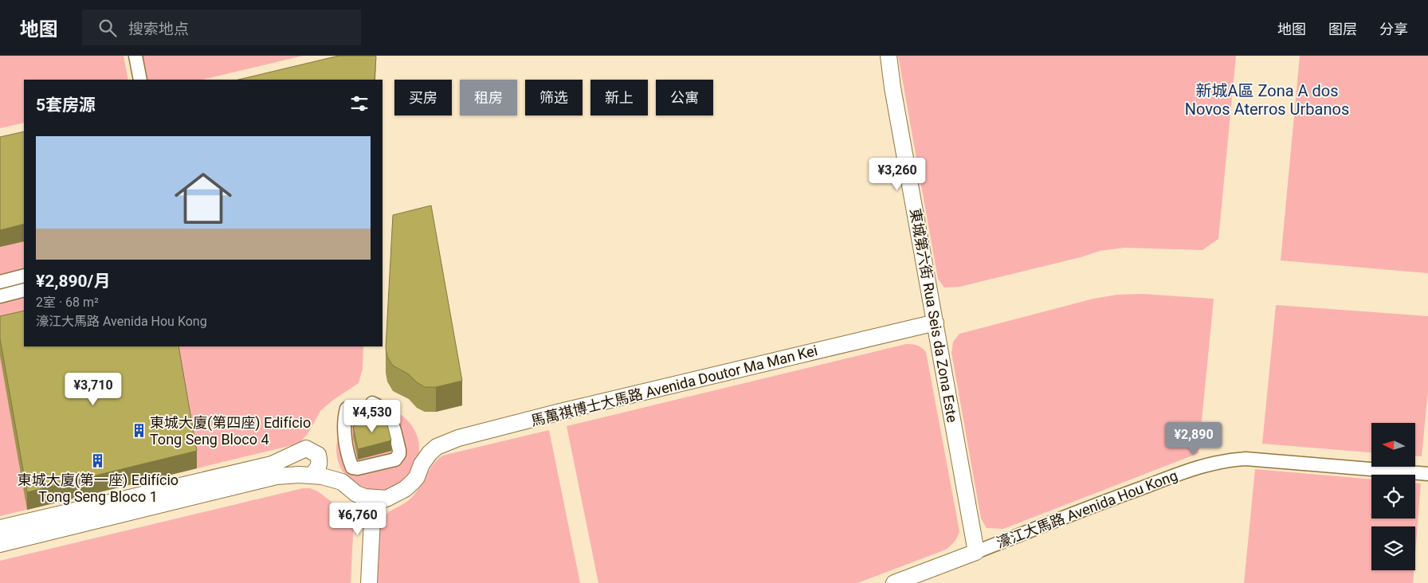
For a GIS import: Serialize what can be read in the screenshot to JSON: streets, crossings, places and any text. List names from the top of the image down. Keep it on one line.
{"streets":{"main road":["東城第六街 Rua Seis da Zona Este","馬萬祺博士大馬路 Avenida Doutor Ma Man Kei","濠江大馬路 Avenida Hou Kong"]},"crossings":[["東城第六街 Rua Seis da Zona Este","馬萬祺博士大馬路 Avenida Doutor Ma Man Kei"],["東城第六街 Rua Seis da Zona Este","濠江大馬路 Avenida Hou Kong"]],"districts":["新城A區 Zona A dos Novos Aterros Urbanos"],"places":{"building":["東城大廈(第四座) Edifício Tong Seng Bloco 4","東城大廈(第一座) Edifício Tong Seng Bloco 1"]},"north":"left","page":{"header":"地图","search":"搜索地点","nav":["地图","图层","分享"],"chip":["买房","租房","筛选","新上","公寓"],"heading":"5套房源","list":[{"name":"¥2,890/月","note":"2室 · 68 m² · 濠江大馬路 Avenida Hou Kong"}],"price":["¥3,260","¥3,710","¥4,530","¥2,890","¥6,760"]}}
